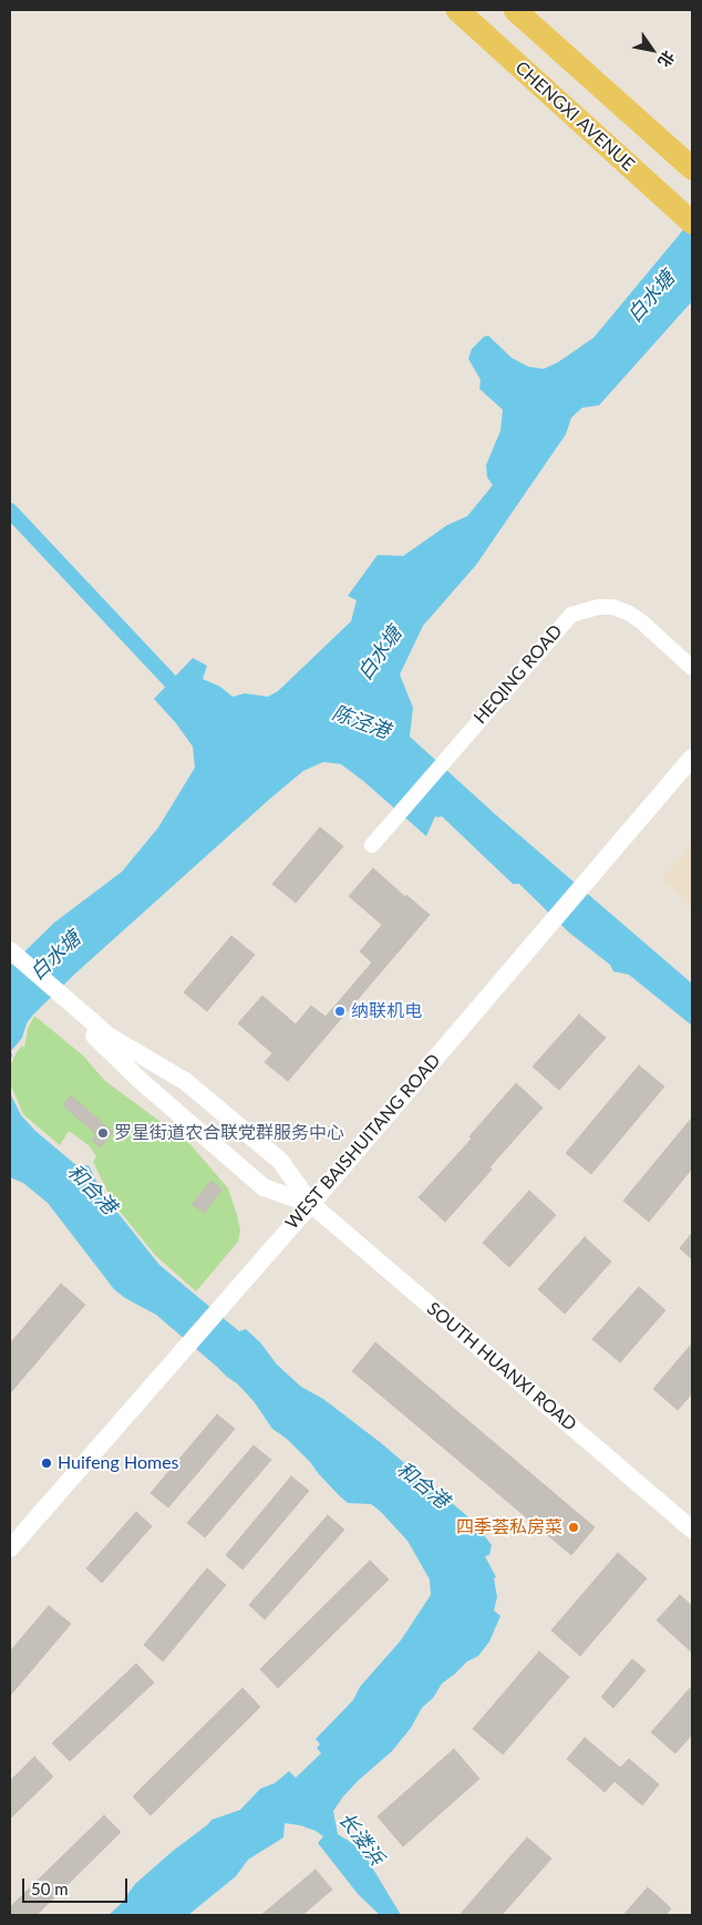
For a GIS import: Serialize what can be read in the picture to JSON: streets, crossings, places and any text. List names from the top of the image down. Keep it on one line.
{"streets":{"main road":["CHENGXI AVENUE"],"street":["HEQING ROAD","WEST BAISHUITANG ROAD","SOUTH HUANXI ROAD"]},"crossings":[["WEST BAISHUITANG ROAD","SOUTH HUANXI ROAD"]],"water":["白水塘","陈泾港","和合港","长溇浜"],"places":["纳联机电","罗星街道农合联党群服务中心","Huifeng Homes","四季荟私房菜"],"scale_bar":"50 m","north":"bottom right"}
